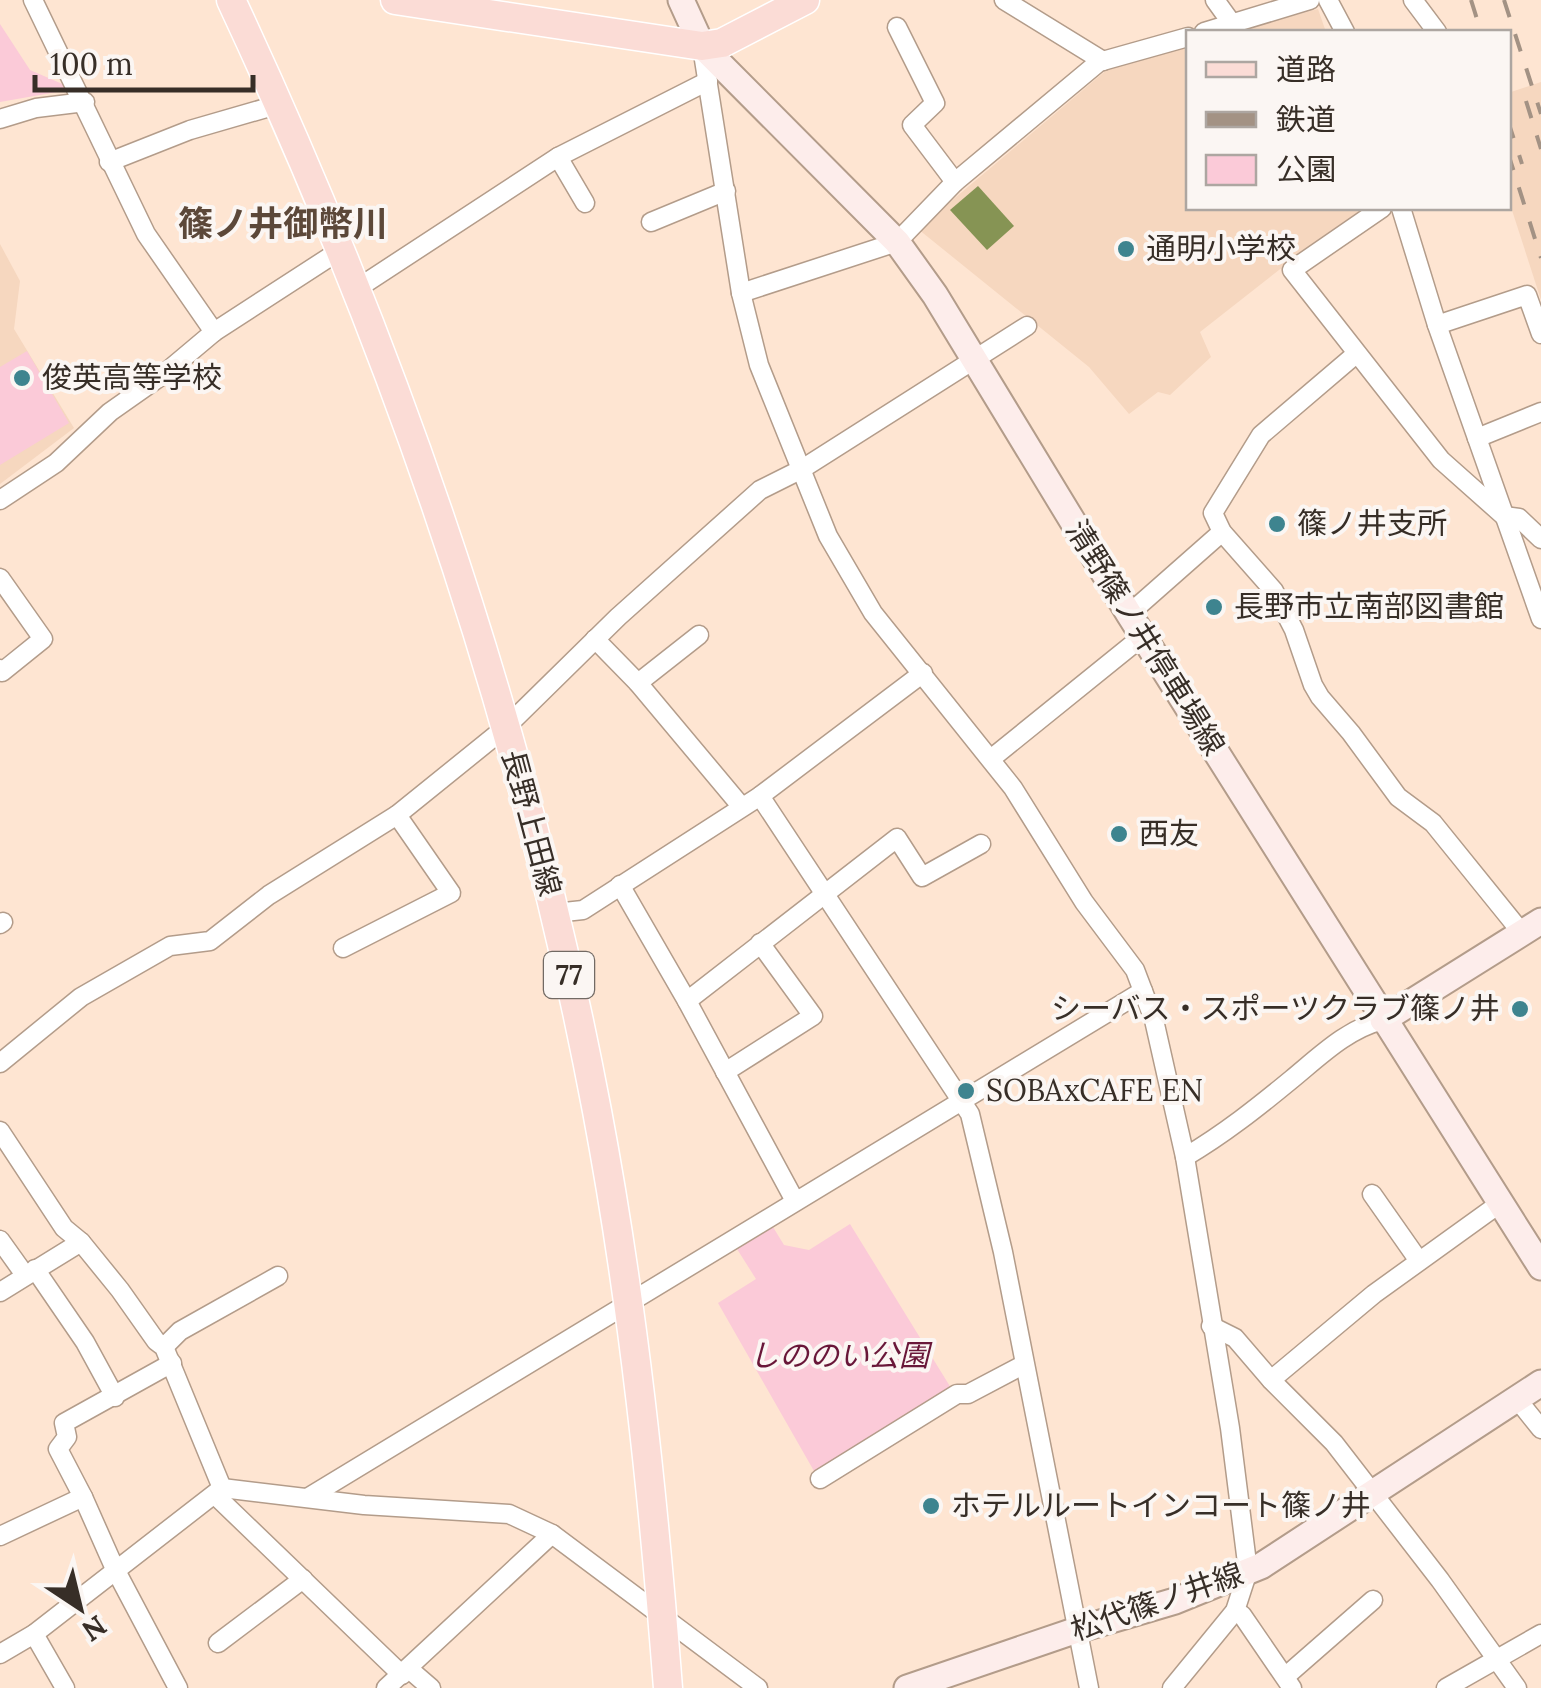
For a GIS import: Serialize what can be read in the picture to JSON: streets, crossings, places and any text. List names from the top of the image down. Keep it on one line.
{"streets":{"main road":["清野篠ノ井停車場線","長野上田線","77","松代篠ノ井線"]},"districts":["篠ノ井御幣川"],"parks":["しののい公園"],"places":["通明小学校","俊英高等学校","篠ノ井支所","長野市立南部図書館","西友","シーバス・スポーツクラブ篠ノ井","SOBAxCAFE EN","ホテルルートインコート篠ノ井"],"legend":["道路","鉄道","公園"],"scale_bar":"100 m","north":"bottom right"}
